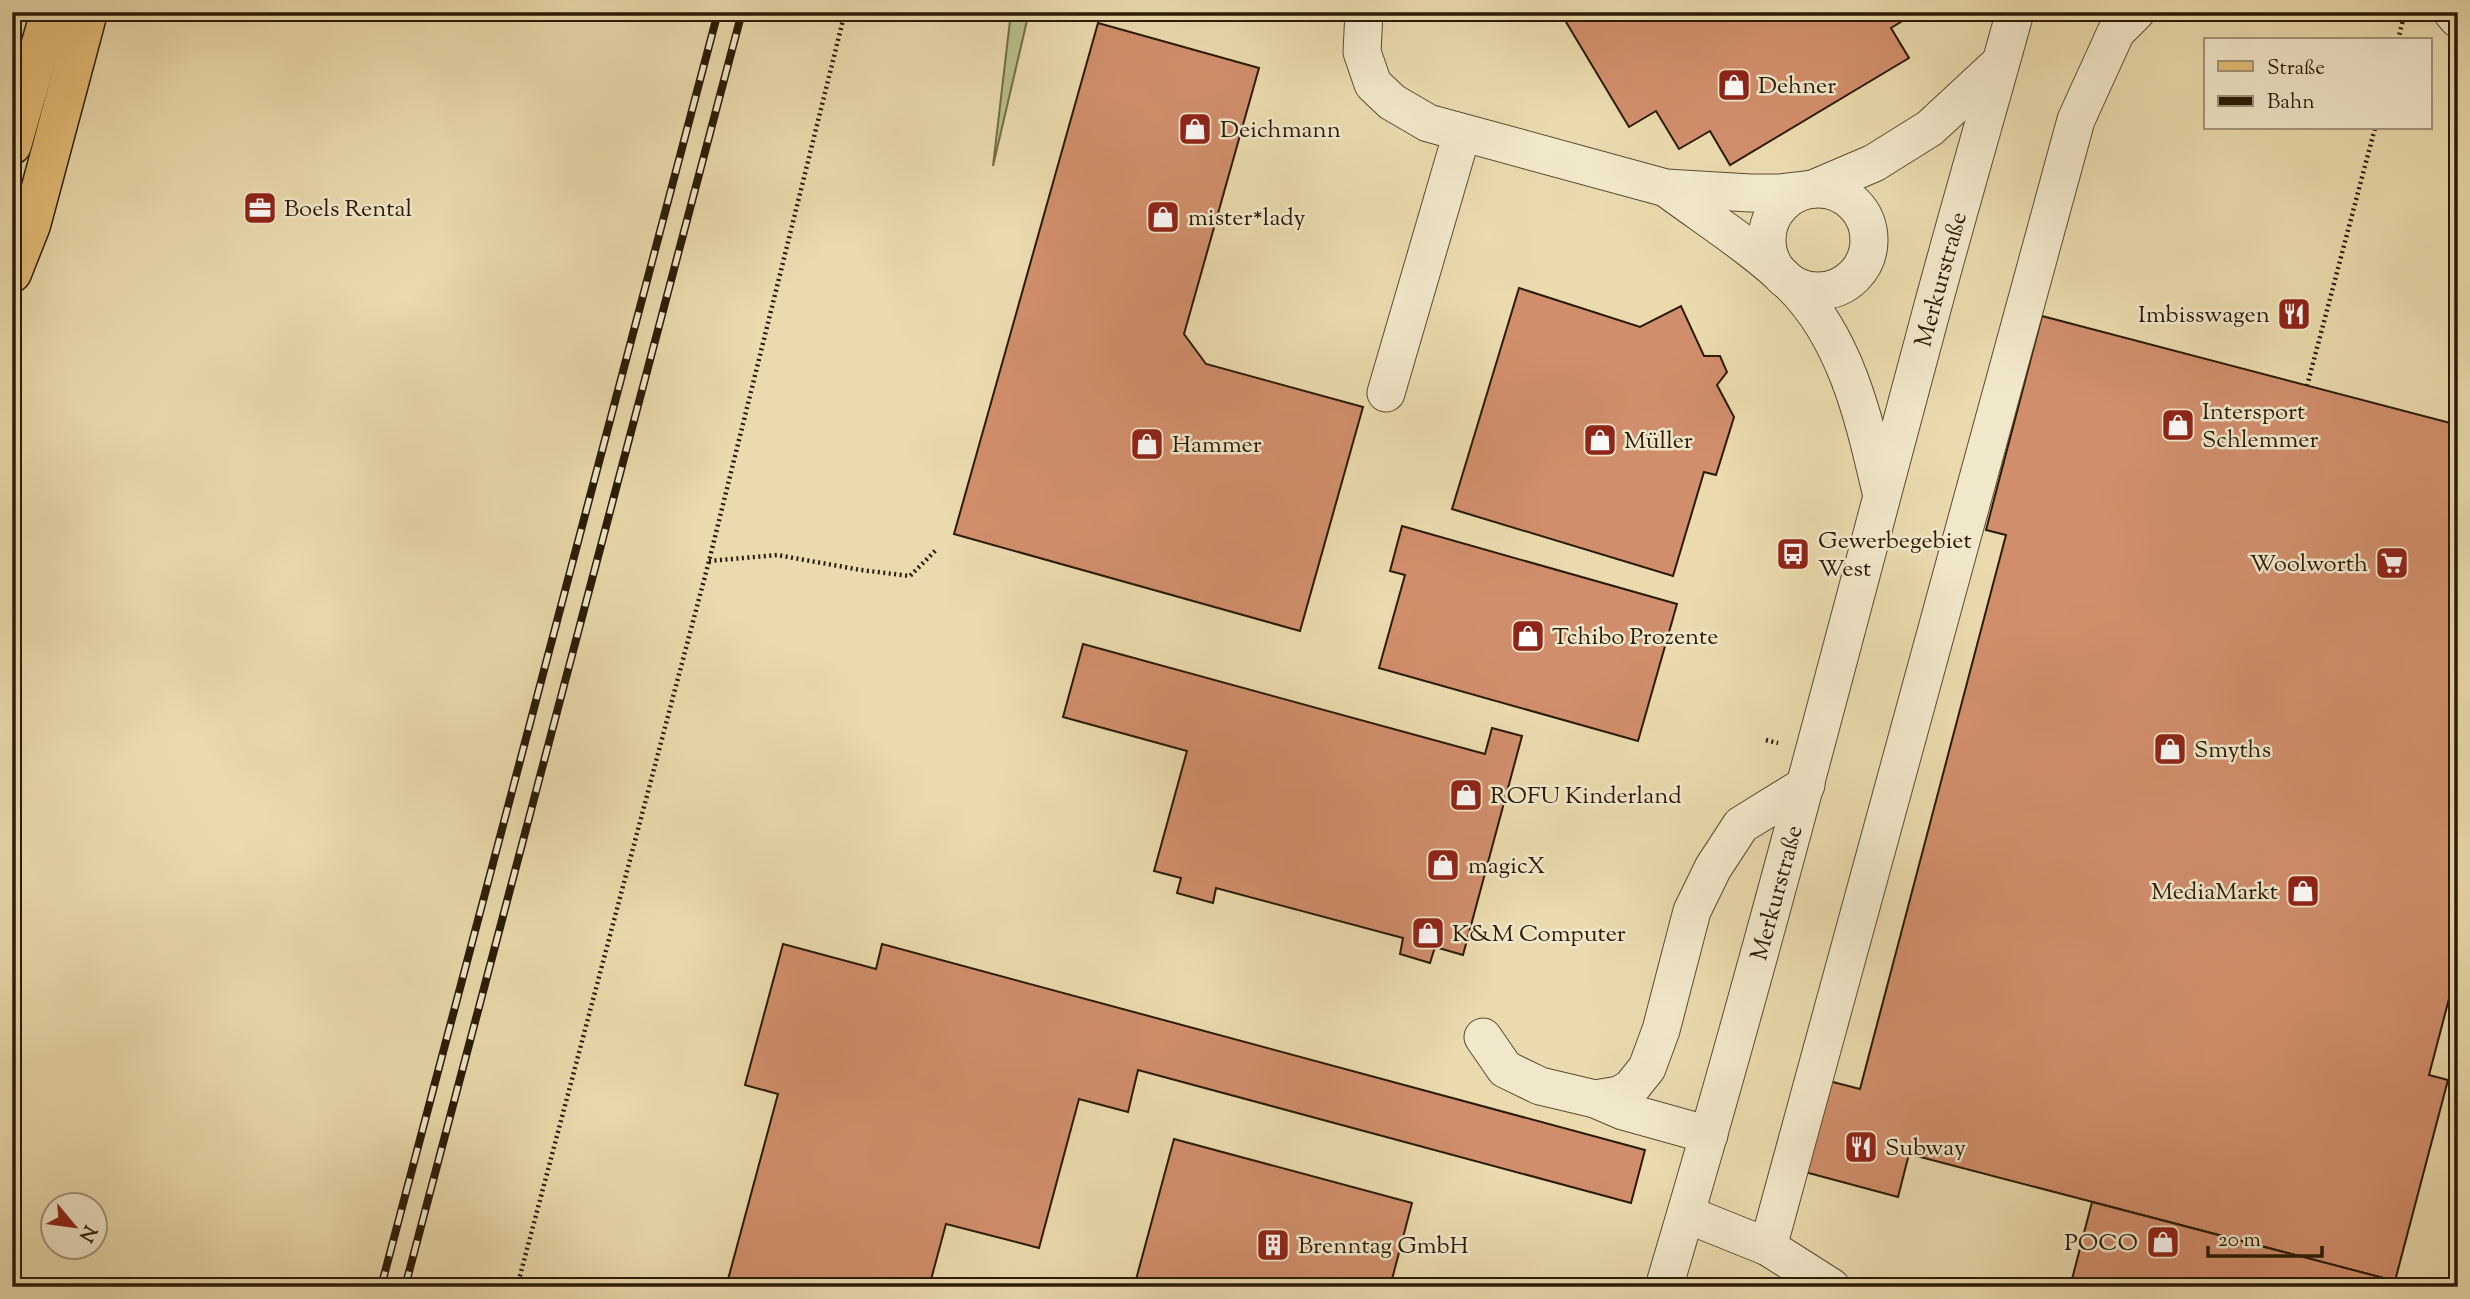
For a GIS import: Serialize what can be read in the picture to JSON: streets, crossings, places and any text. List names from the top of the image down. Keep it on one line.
{"streets":{"street":["Merkurstraße"]},"places":{"shop":["Dehner","Deichmann","mister*lady","Intersport Schlemmer","Müller","Hammer","Tchibo Prozente","Smyths","ROFU Kinderland","magicX","MediaMarkt","K&M Computer","POCO"],"office":["Boels Rental"],"restaurant":["Imbisswagen","Subway"],"bus stop":["Gewerbegebiet West"],"supermarket":["Woolworth"],"building":["Brenntag GmbH"]},"legend":["Straße","Bahn"],"scale_bar":"20 m","north":"bottom right"}
